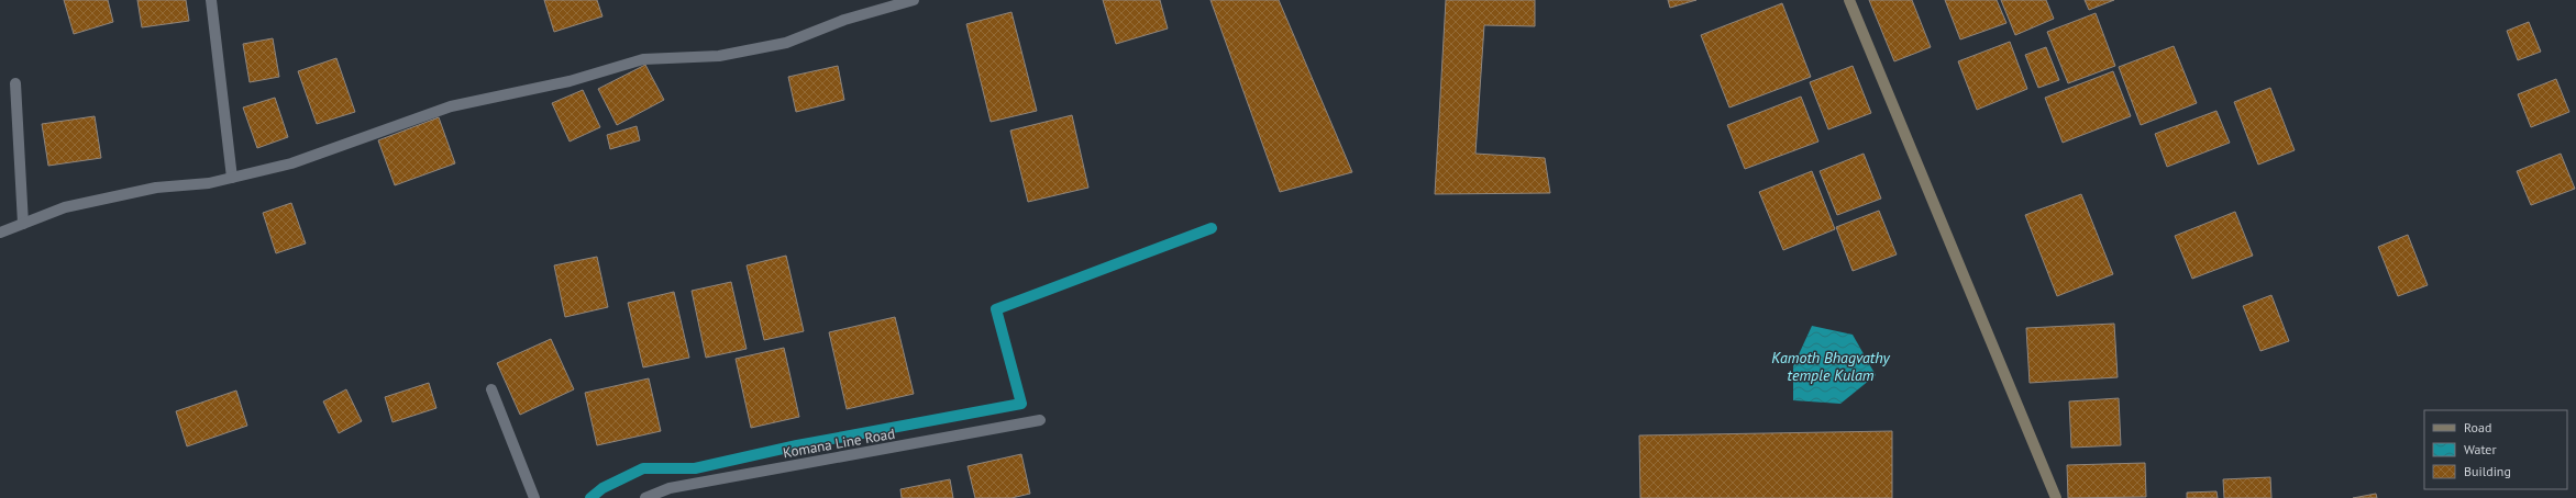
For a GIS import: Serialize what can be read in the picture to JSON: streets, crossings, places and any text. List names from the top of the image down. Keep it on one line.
{"streets":{"street":["Komana Line Road"]},"water":["Kamoth Bhagvathy temple Kulam"],"legend":["Road","Water","Building"]}
